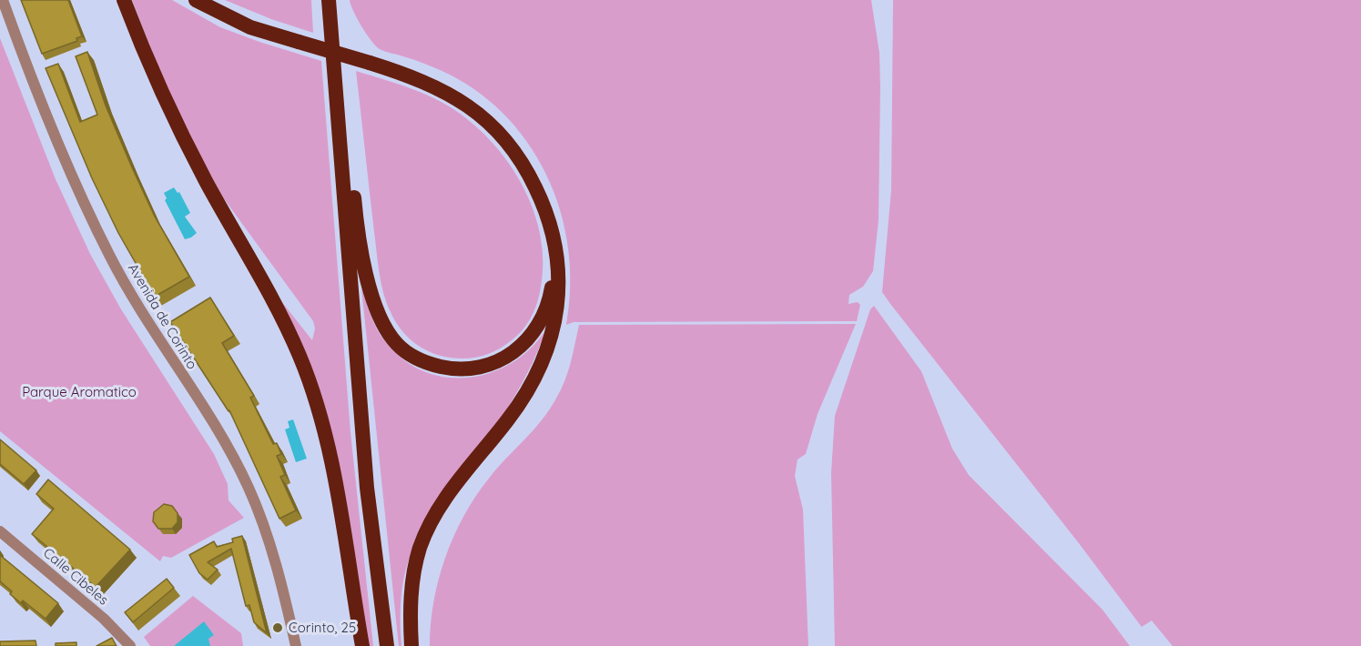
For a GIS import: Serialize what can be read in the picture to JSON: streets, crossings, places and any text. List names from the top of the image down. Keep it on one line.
{"streets":{"street":["Avenida de Corinto","Calle Cibeles"]},"parks":["Parque Aromatico"],"places":["Corinto, 25"]}
